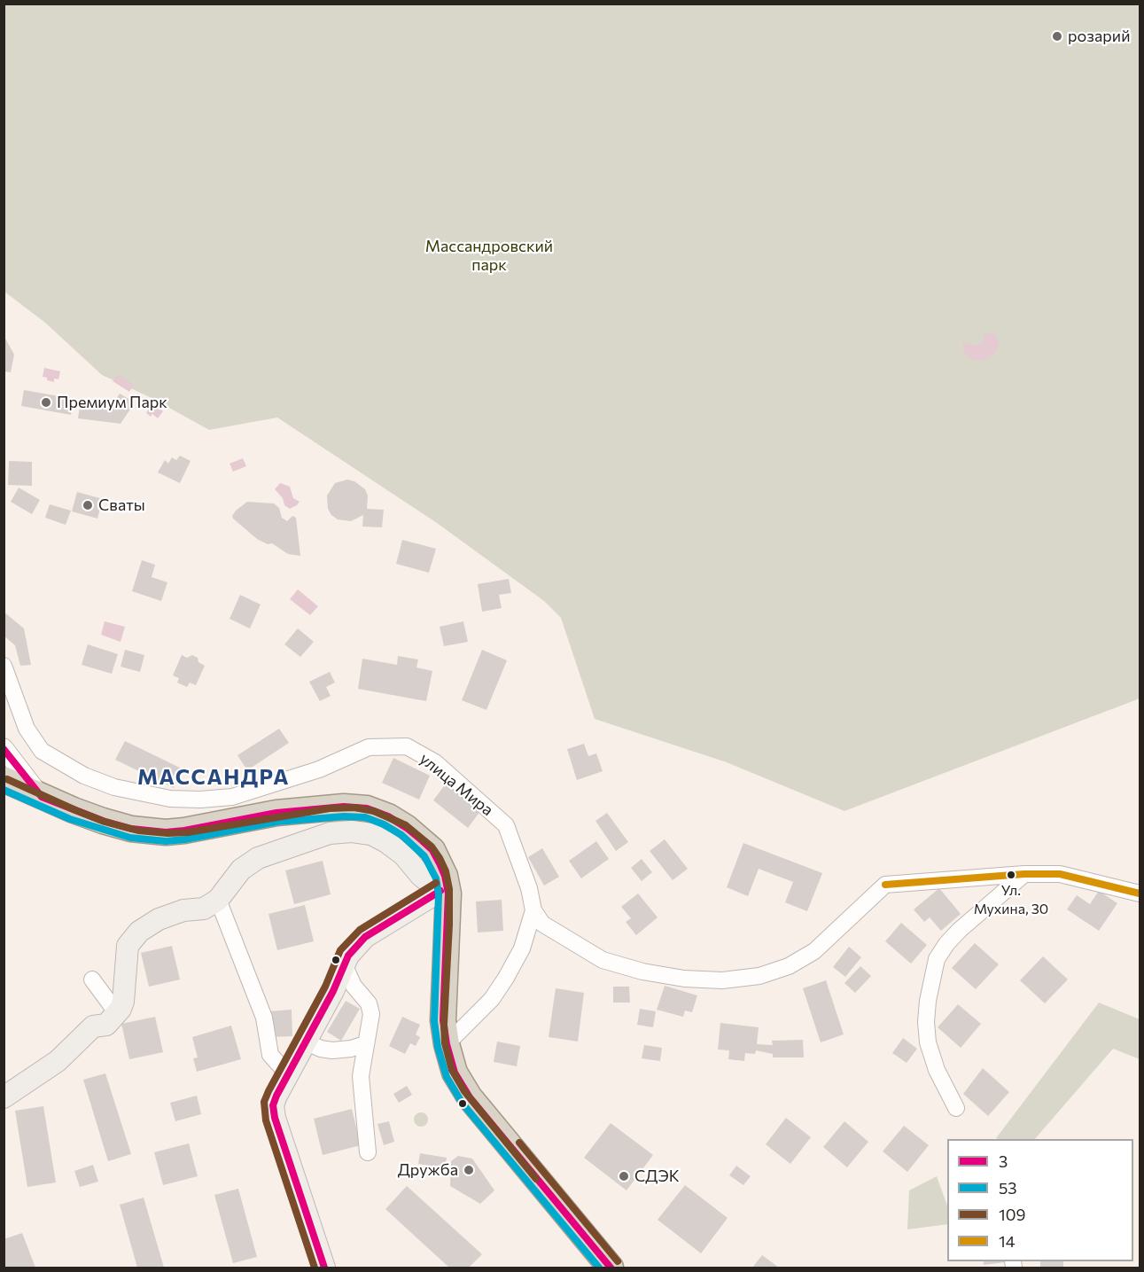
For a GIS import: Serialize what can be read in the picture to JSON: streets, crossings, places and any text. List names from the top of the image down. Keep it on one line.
{"streets":{"street":["улица Мира"]},"districts":["МАССАНДРА"],"parks":["Массандровский парк"],"places":["розарий","Премиум Парк","Сваты","Ул. Мухина, 30","Дружба","СДЭК"],"lines":["transit line 3","transit line 109","transit line 53","transit line 14"],"legend":["3","53","109","14"]}
